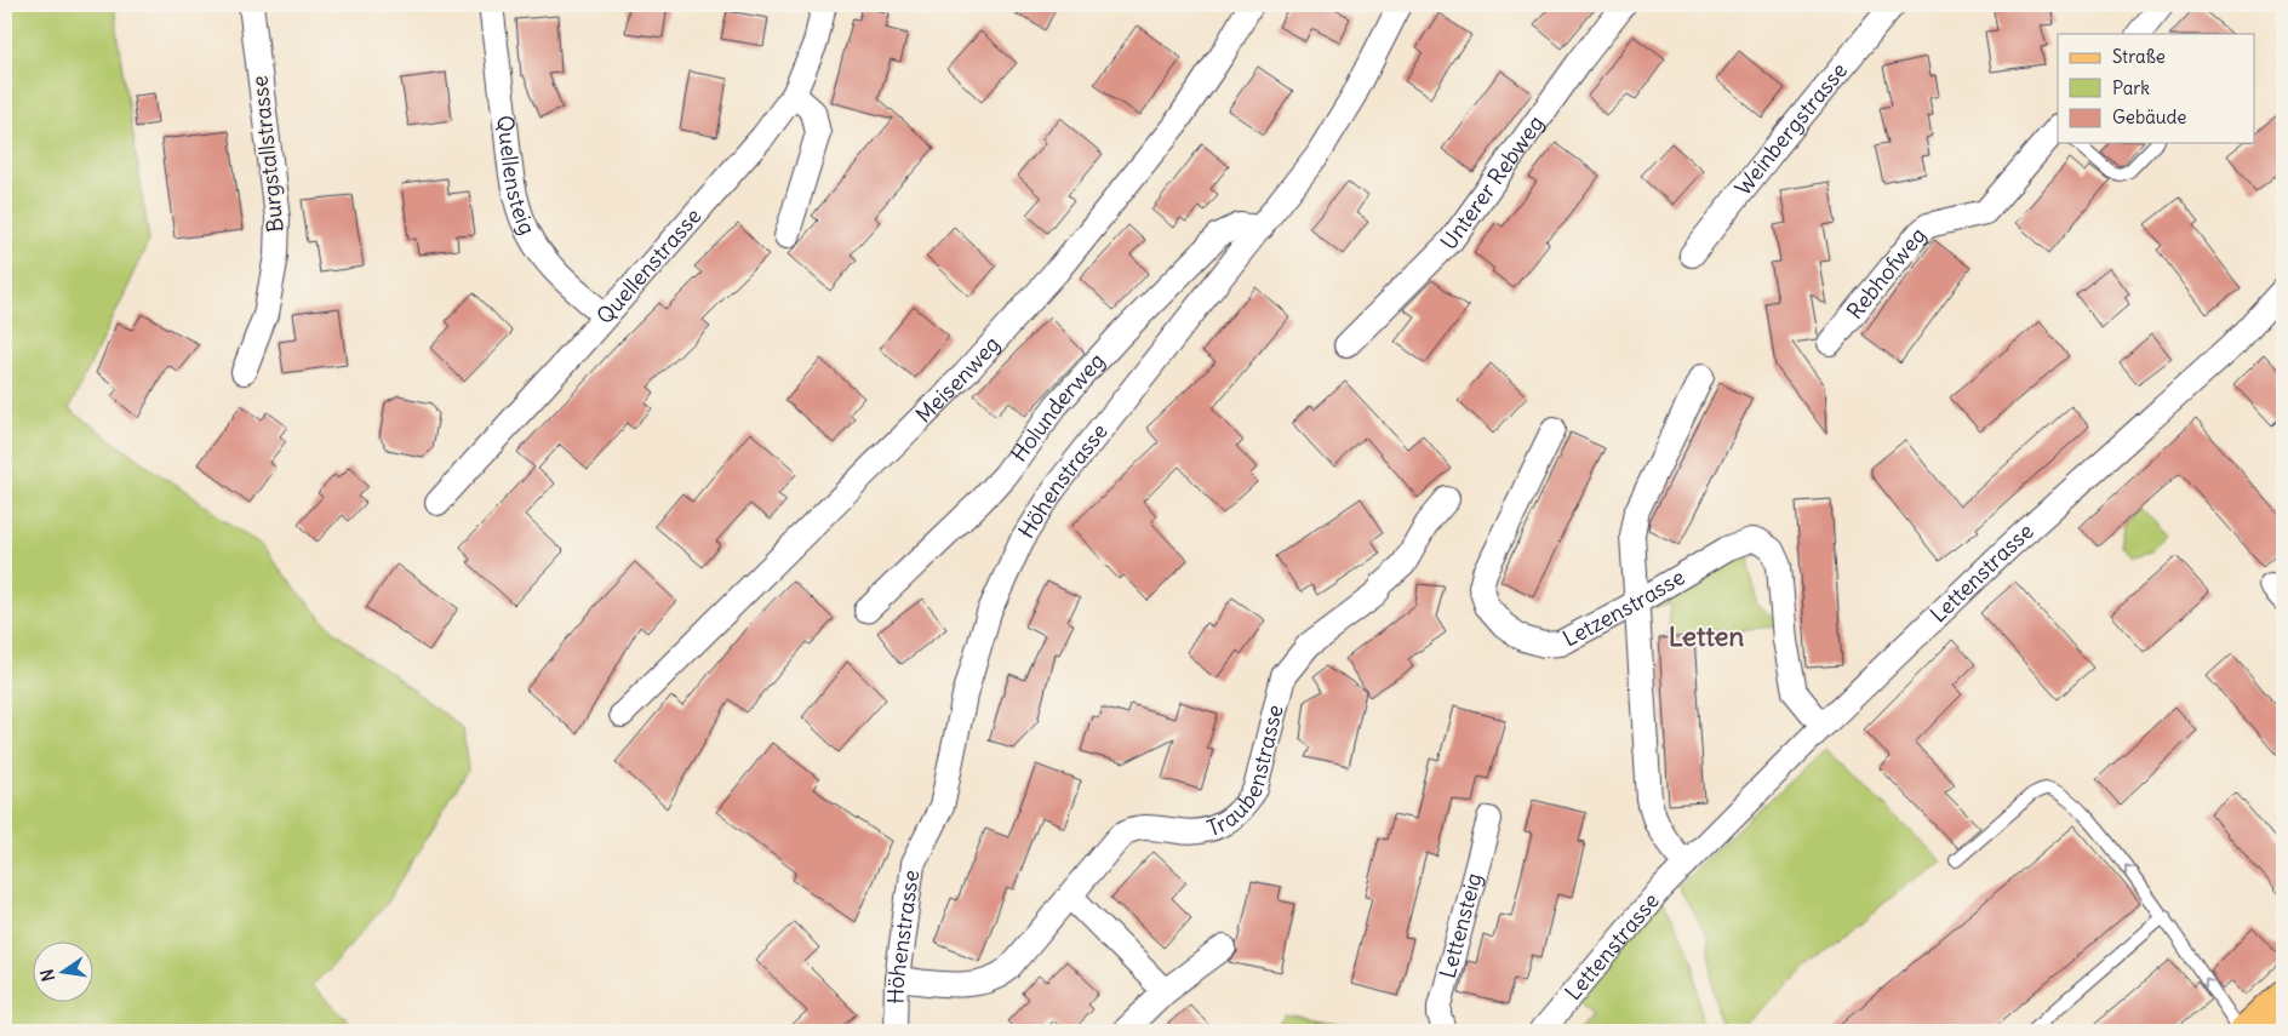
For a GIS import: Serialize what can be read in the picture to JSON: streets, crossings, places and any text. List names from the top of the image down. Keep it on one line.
{"streets":{"street":["Weinbergstrasse","Burgstallstrasse","Quellensteig","Unterer Rebweg","Quellenstrasse","Rebhofweg","Meisenweg","Holunderweg","Höhenstrasse","Lettenstrasse","Letzenstrasse","Traubenstrasse","Lettensteig"]},"crossings":[["Quellensteig","Quellenstrasse"],["Holunderweg","Höhenstrasse"],["Höhenstrasse","Traubenstrasse"],["Lettenstrasse","Letzenstrasse"]],"districts":["Letten"],"legend":["Straße","Park","Gebäude"],"north":"left"}
